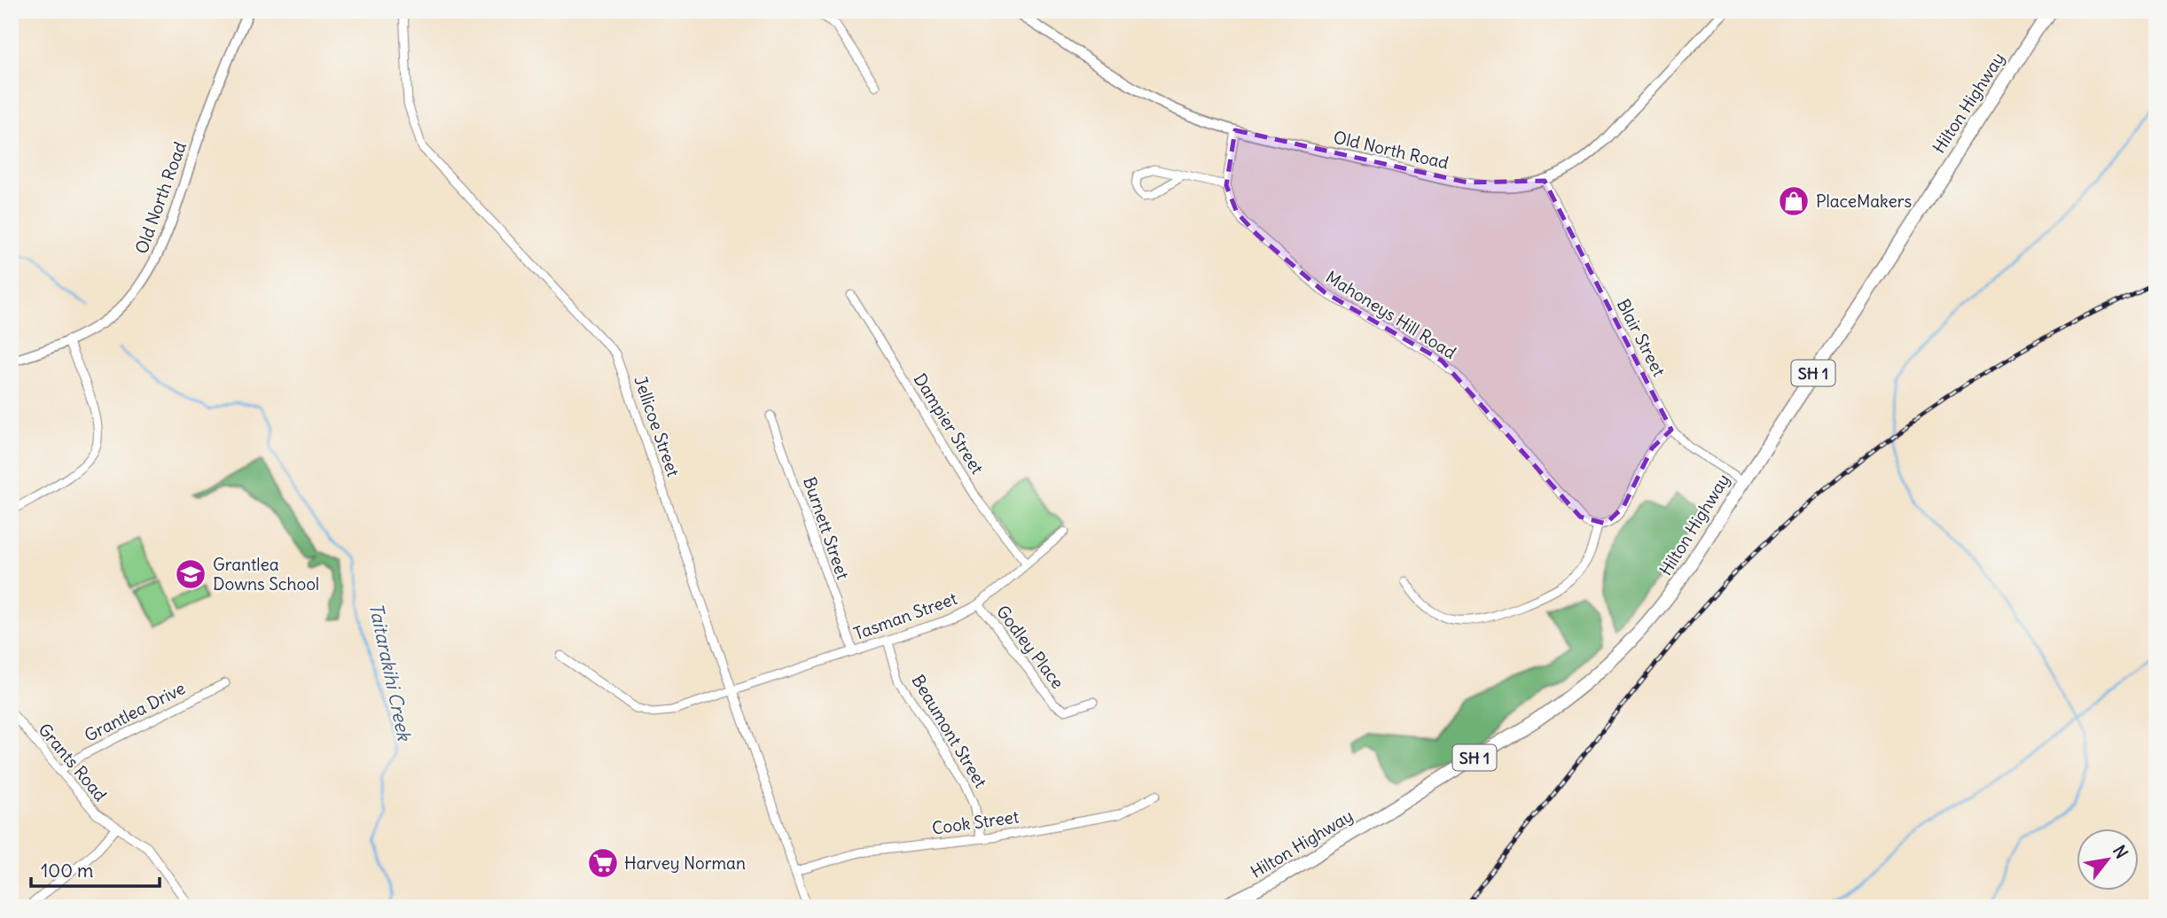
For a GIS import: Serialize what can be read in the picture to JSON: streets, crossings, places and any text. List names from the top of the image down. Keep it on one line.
{"streets":{"highway":["Hilton Highway","SH 1"],"street":["Old North Road","Mahoneys Hill Road","Blair Street","Dampier Street","Jellicoe Street","Burnett Street","Tasman Street","Godley Place","Grantlea Drive","Beaumont Street","Grants Road","Cook Street"]},"crossings":[["Hilton Highway","Blair Street"],["Old North Road","Blair Street"],["Dampier Street","Tasman Street"],["Jellicoe Street","Tasman Street"],["Jellicoe Street","Cook Street"],["Burnett Street","Tasman Street"],["Tasman Street","Godley Place"],["Tasman Street","Beaumont Street"],["Grantlea Drive","Grants Road"],["Beaumont Street","Cook Street"]],"water":["Taitarakihi Creek"],"places":{"shop":["PlaceMakers"],"school or university":["Grantlea Downs School"],"supermarket":["Harvey Norman"]},"scale_bar":"100 m","north":"top right"}
